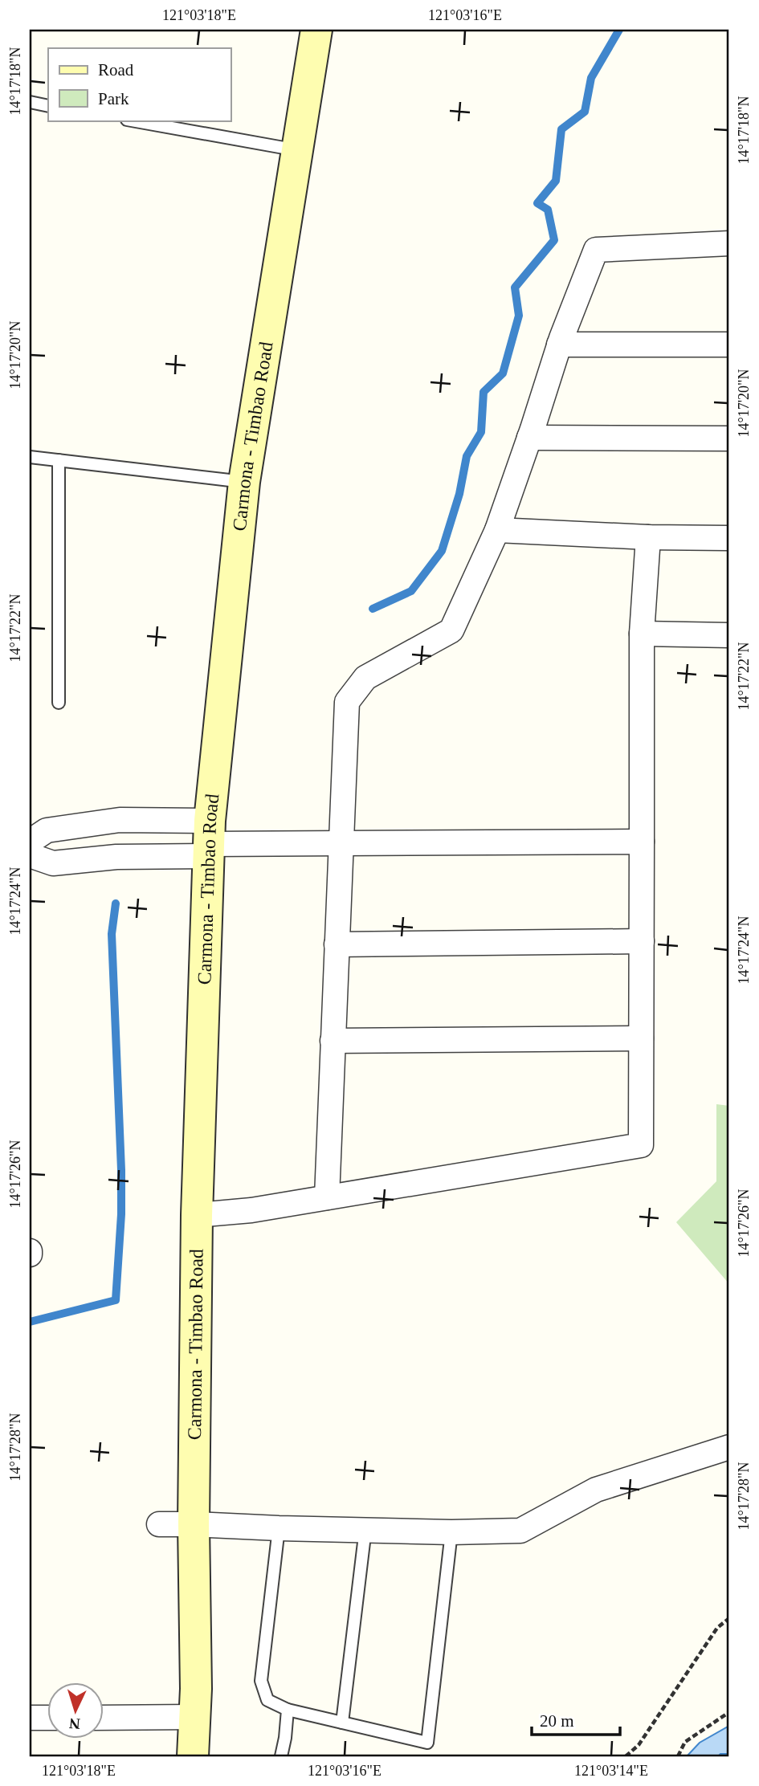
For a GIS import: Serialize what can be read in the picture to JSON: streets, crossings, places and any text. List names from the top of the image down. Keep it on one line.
{"streets":{"main road":["Carmona - Timbao Road"]},"legend":["Road","Park"],"scale_bar":"20 m","north":"bottom","coordinates":["121°03'18\"E","121°03'16\"E","14°17'18\"N","14°17'20\"N","14°17'22\"N","14°17'24\"N","14°17'26\"N","14°17'28\"N","121°03'14\"E"]}
